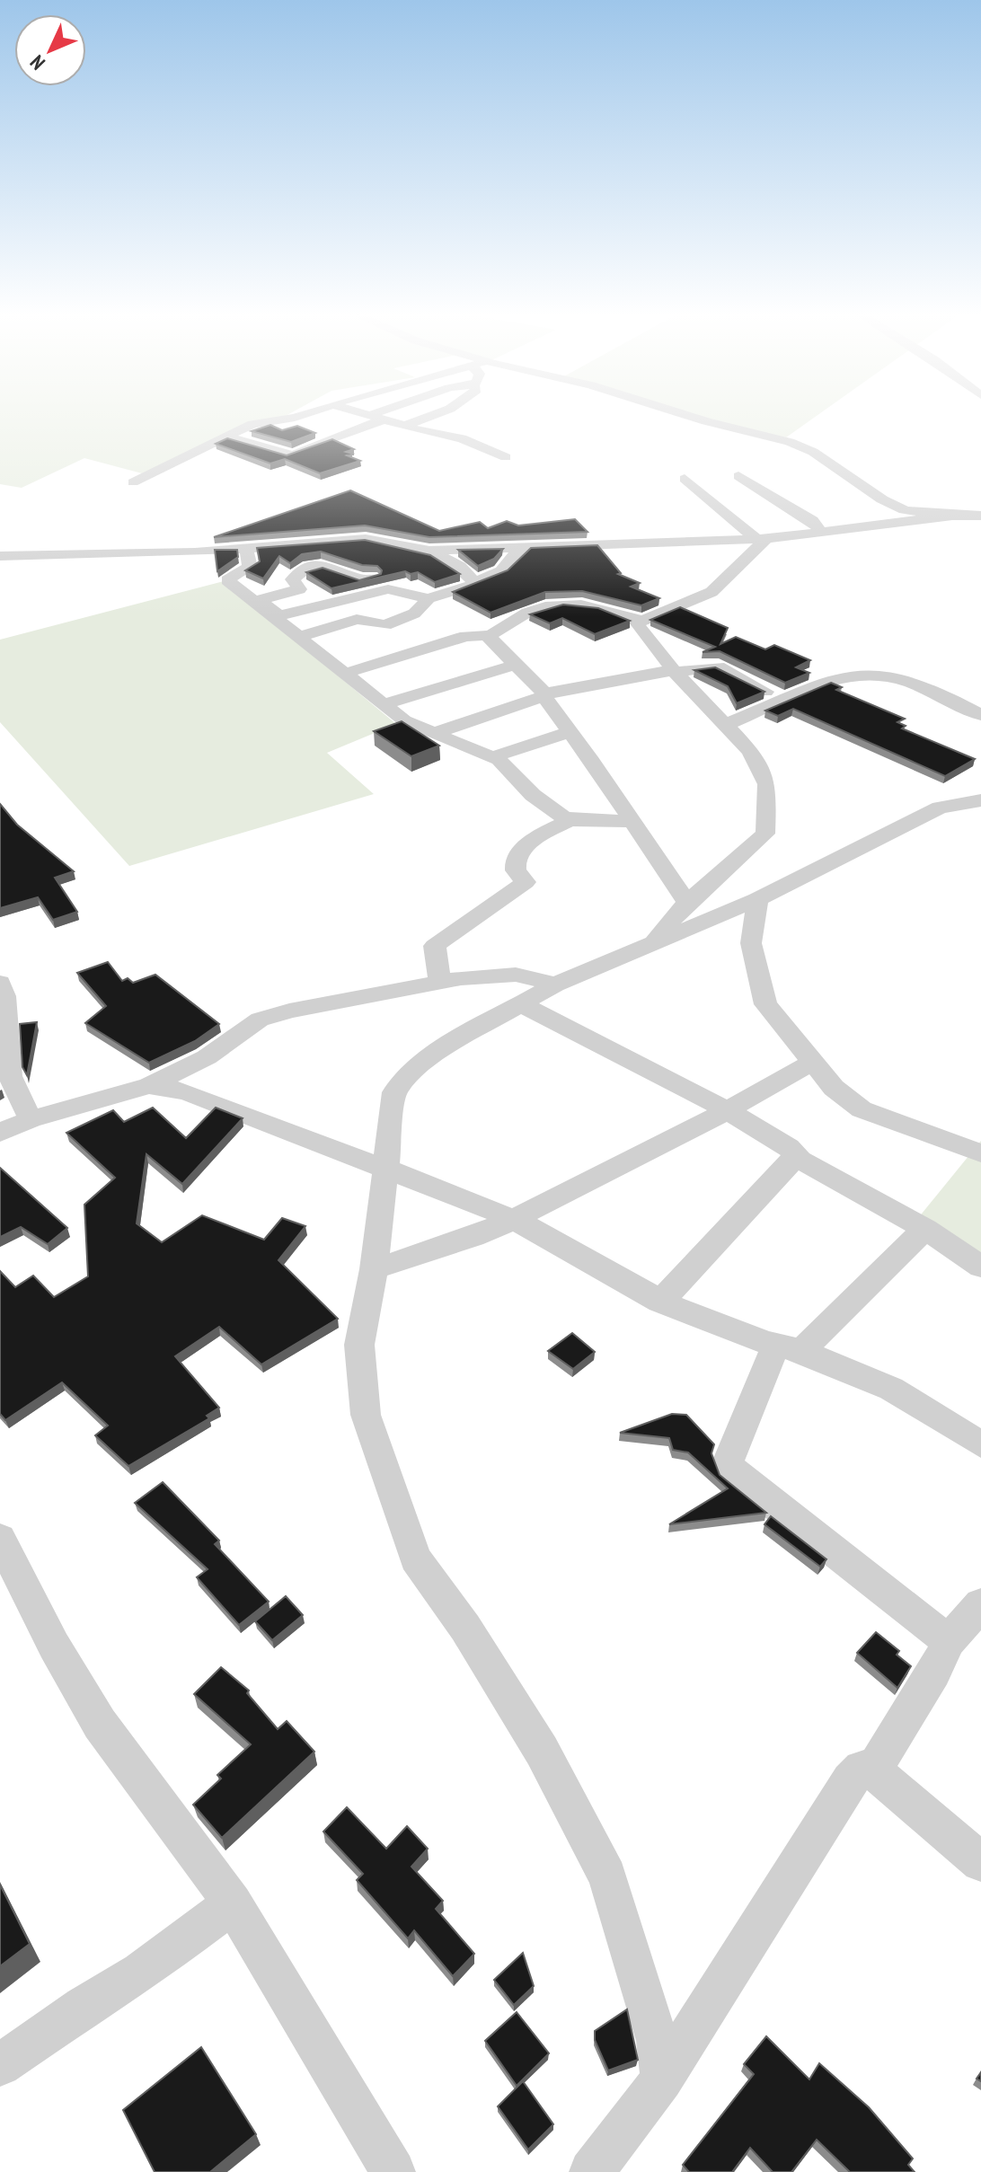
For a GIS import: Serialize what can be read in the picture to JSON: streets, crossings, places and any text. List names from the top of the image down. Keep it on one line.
{"north":"bottom left"}
